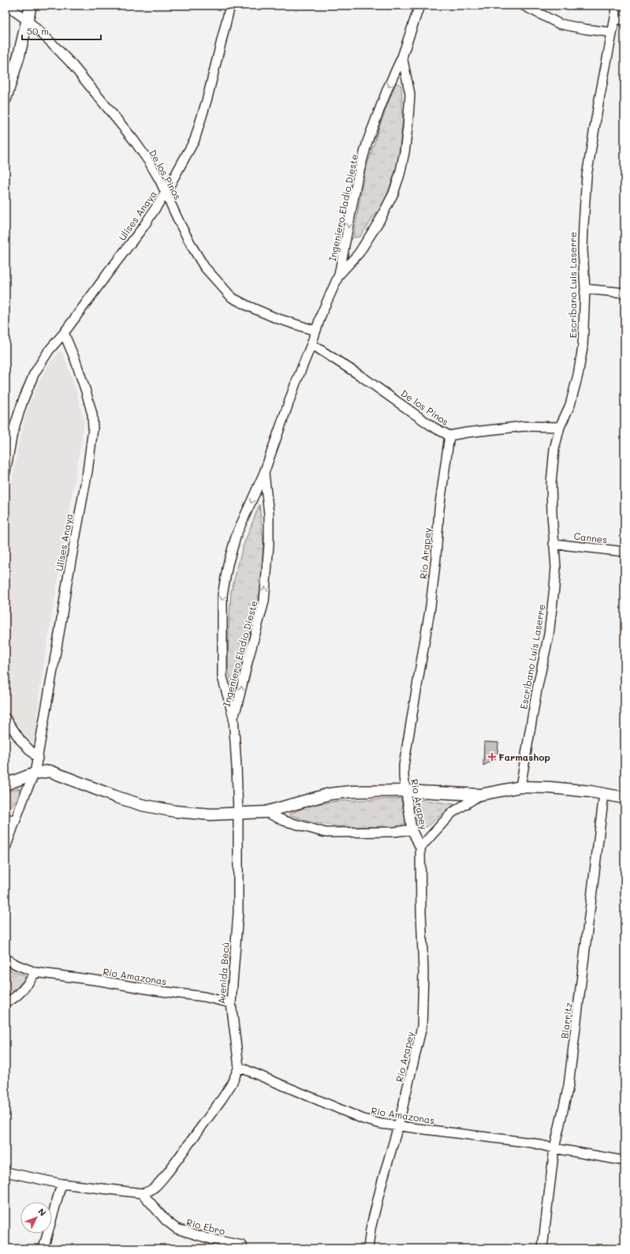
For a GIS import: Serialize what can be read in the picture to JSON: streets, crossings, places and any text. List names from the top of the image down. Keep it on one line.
{"streets":{"street":["De los Pinos","Ingeniero Eladio Dieste","Ulises Anaya","Escribano Luis Laserre","Cannes","Río Arapey","Avenida Becú","Río Amazonas","Biarritz","Río Ebro"]},"crossings":[["De los Pinos","Ingeniero Eladio Dieste"],["De los Pinos","Ulises Anaya"],["De los Pinos","Escribano Luis Laserre"],["De los Pinos","Río Arapey"],["Ingeniero Eladio Dieste","Avenida Becú"],["Escribano Luis Laserre","Cannes"],["Río Arapey","Río Amazonas"],["Avenida Becú","Río Amazonas"],["Avenida Becú","Río Ebro"],["Río Amazonas","Biarritz"]],"places":{"health":["Farmashop"]},"scale_bar":"50 m","north":"top right"}
